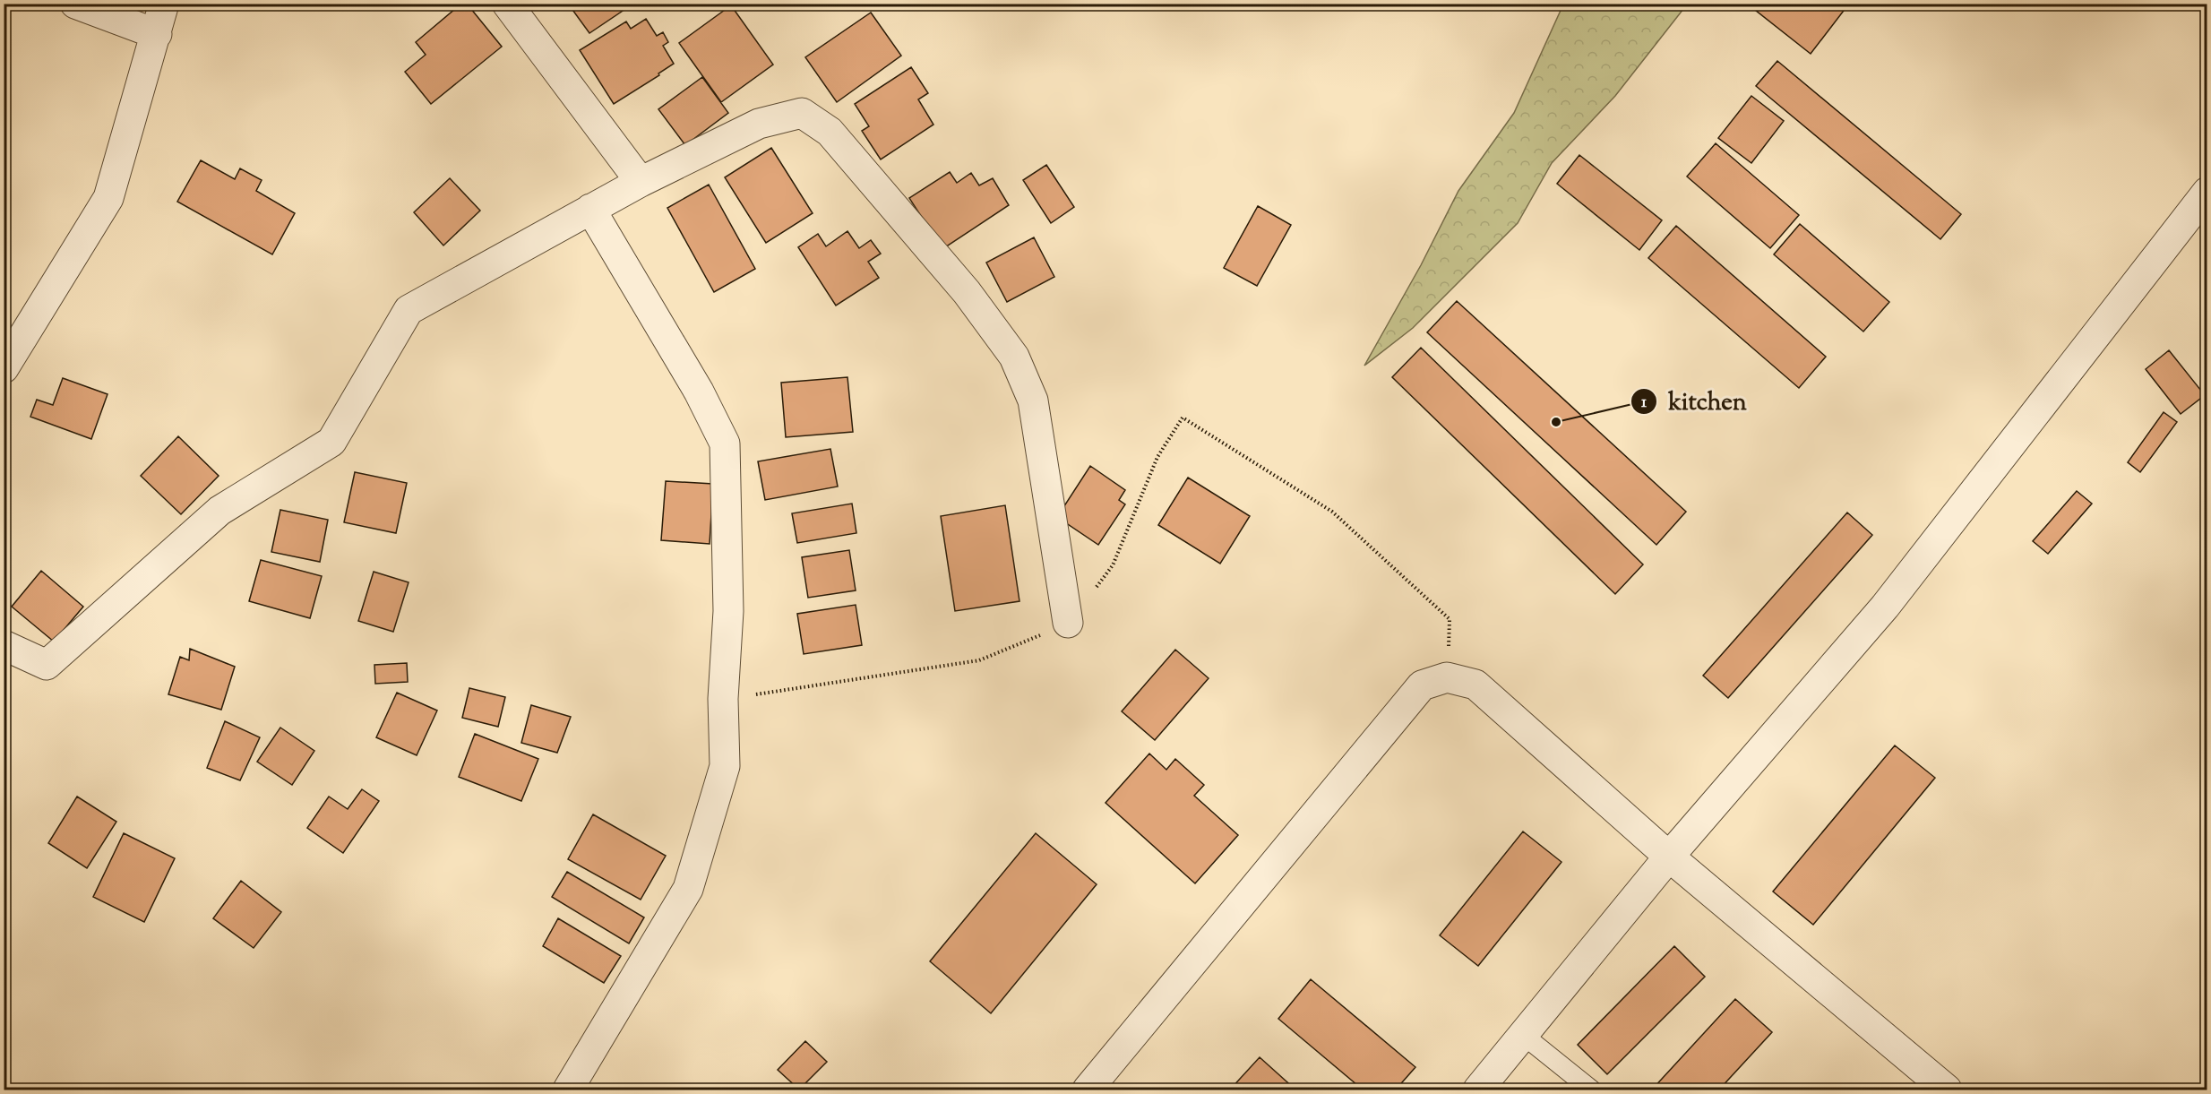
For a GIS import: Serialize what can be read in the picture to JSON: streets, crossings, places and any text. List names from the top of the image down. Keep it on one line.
{"places":["kitchen"]}
